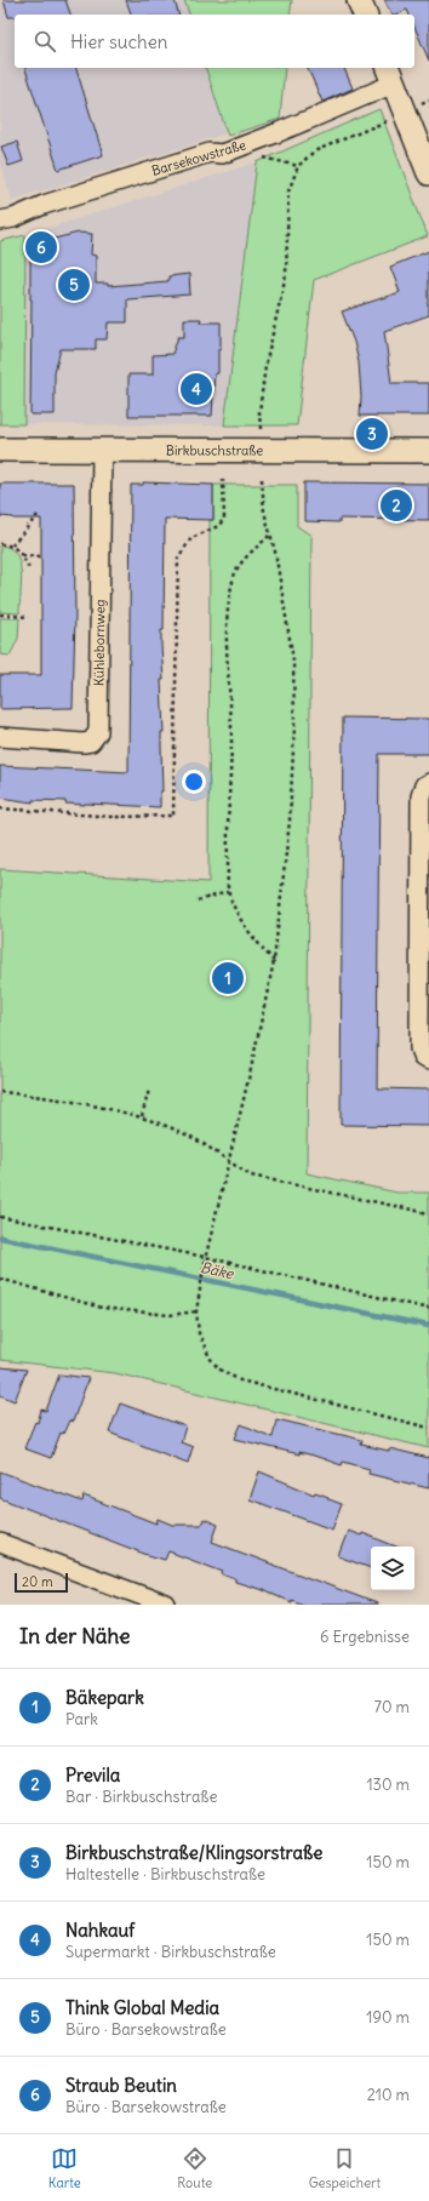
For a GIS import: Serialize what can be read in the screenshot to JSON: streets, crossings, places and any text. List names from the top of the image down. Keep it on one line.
{"streets":{"street":["Barsekowstraße","Birkbuschstraße","Kühlebornweg"]},"crossings":[["Birkbuschstraße","Kühlebornweg"]],"water":["Bäke"],"scale_bar":"20 m","page":{"search":"Hier suchen","pins":["6","5","4","3","2","1"],"scale":"20 m","heading":["In der Nähe","6 Ergebnisse"],"list":[{"mark":"1","name":"Bäkepark","note":"Park","value":"70 m"},{"mark":"2","name":"Previla","note":"Bar · Birkbuschstraße","value":"130 m"},{"mark":"3","name":"Birkbuschstraße/Klingsorstraße","note":"Haltestelle · Birkbuschstraße","value":"150 m"},{"mark":"4","name":"Nahkauf","note":"Supermarkt · Birkbuschstraße","value":"150 m"},{"mark":"5","name":"Think Global Media","note":"Büro · Barsekowstraße","value":"190 m"},{"mark":"6","name":"Straub Beutin","note":"Büro · Barsekowstraße","value":"210 m"}],"nav":["Karte","Route","Gespeichert"]}}
